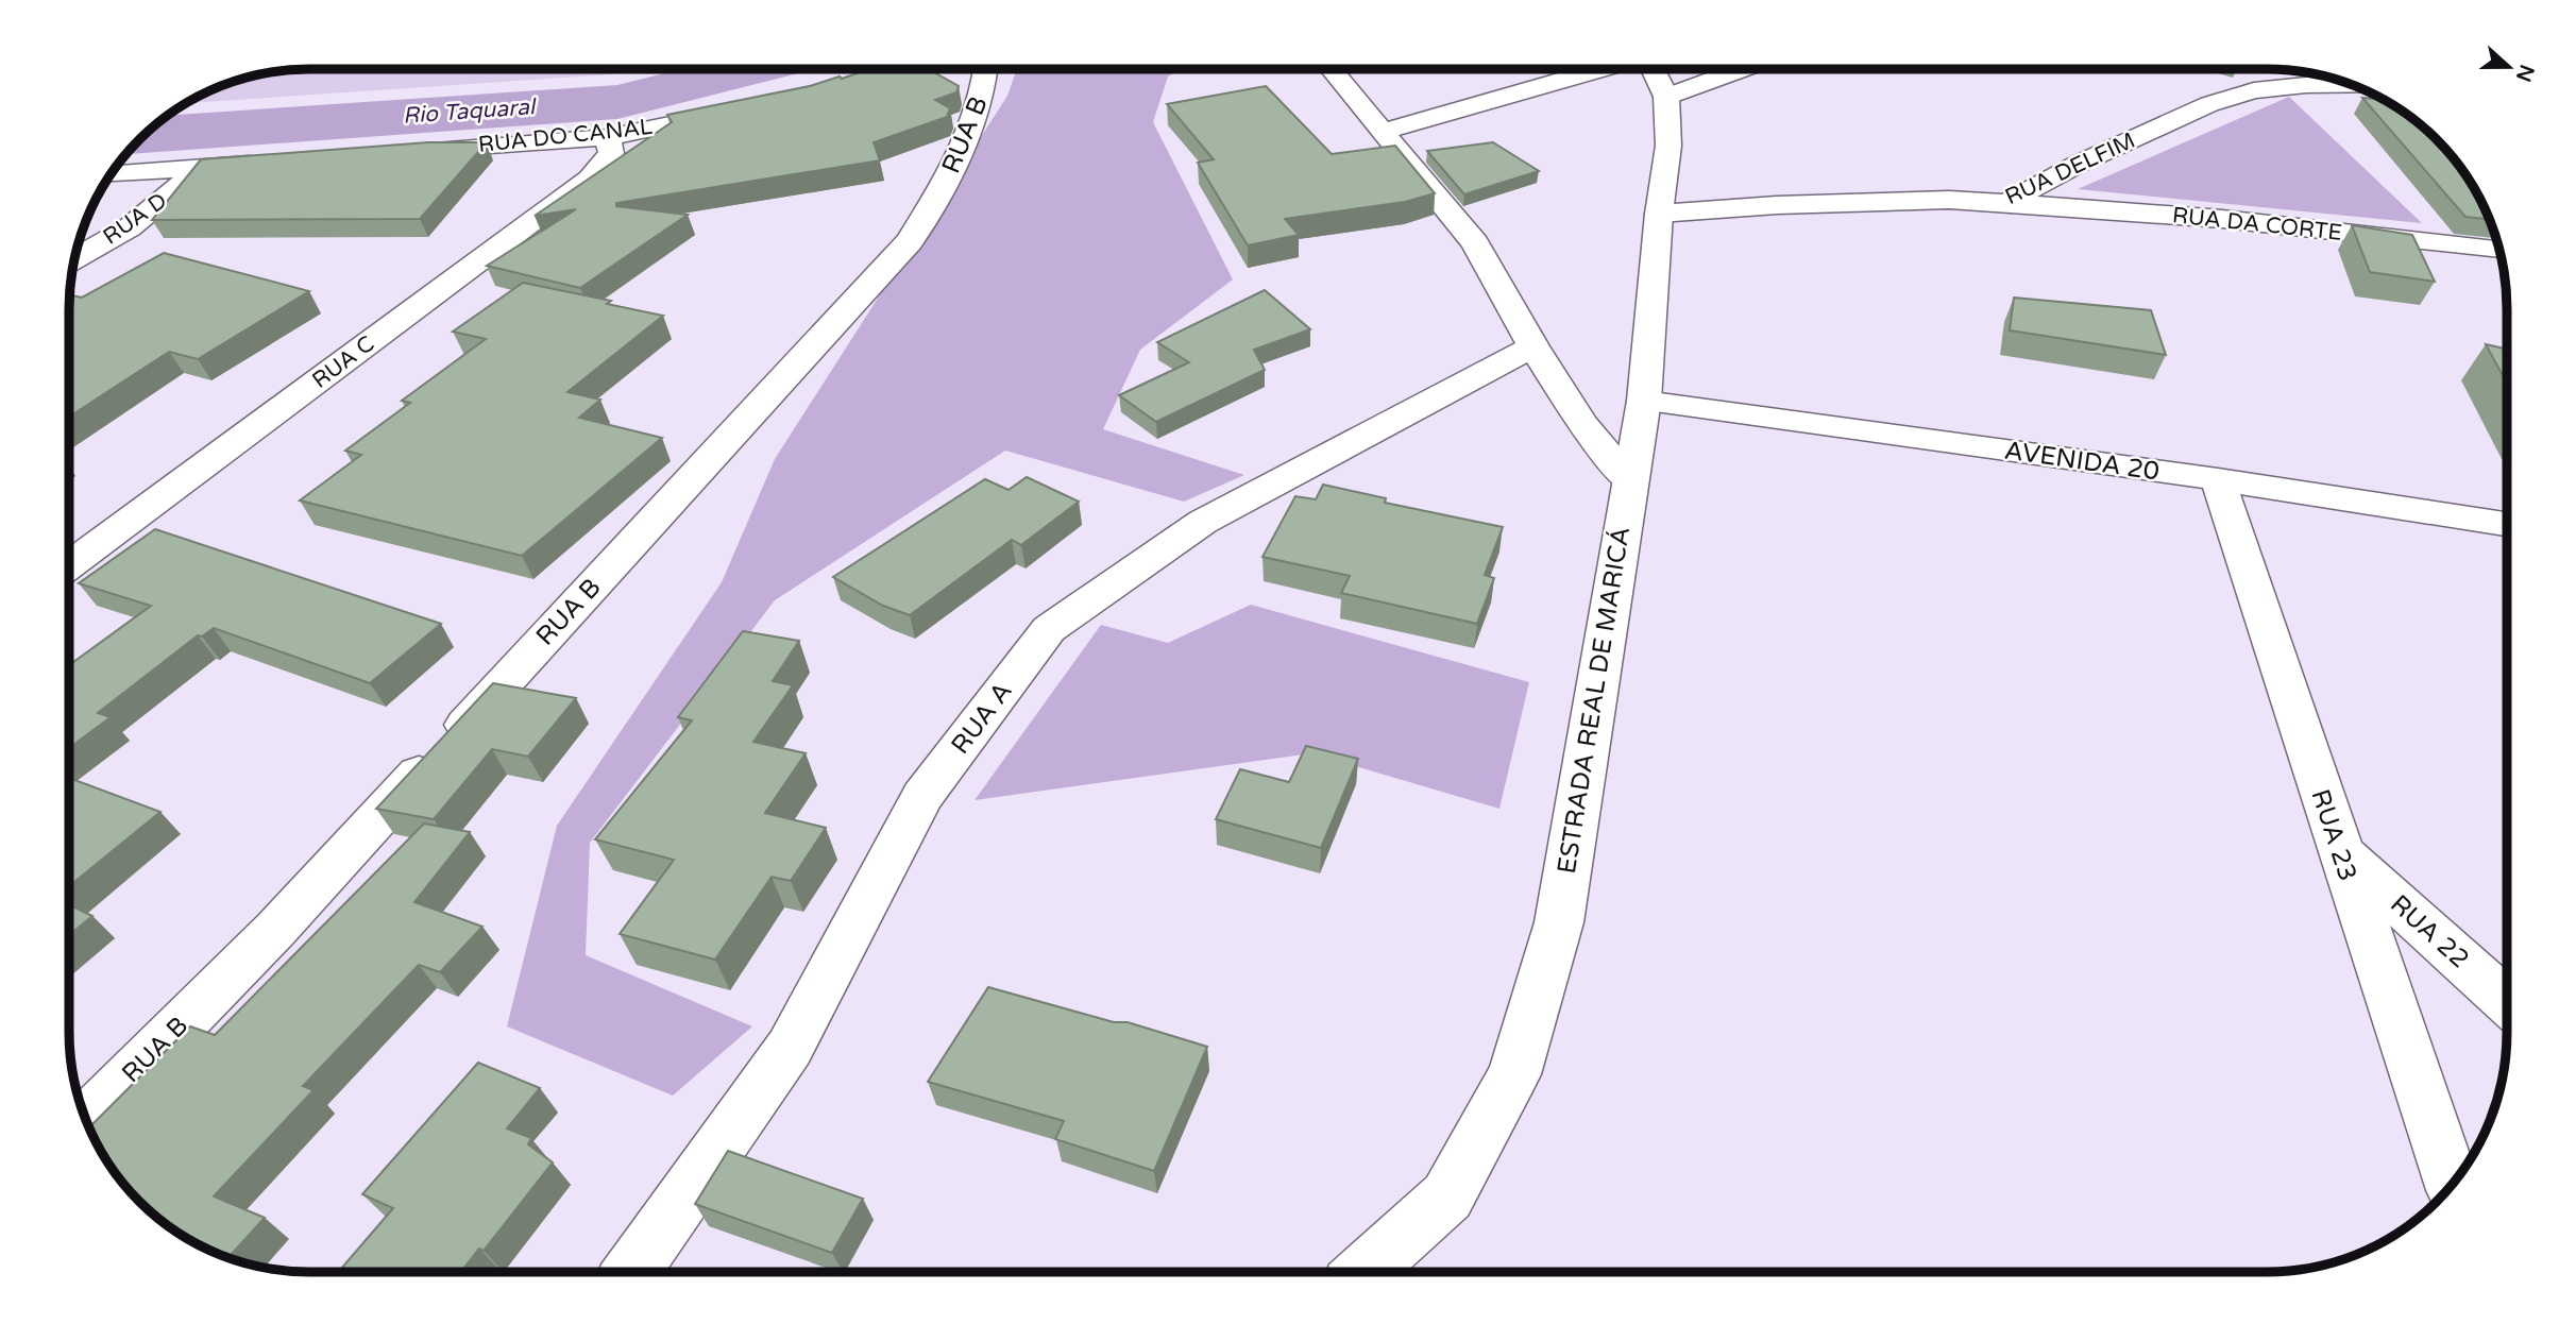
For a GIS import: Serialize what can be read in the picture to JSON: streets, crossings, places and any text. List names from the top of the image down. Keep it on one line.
{"streets":{"street":["RUA B","RUA DO CANAL","RUA DELFIM","RUA D","RUA DA CORTE","RUA C","AVENIDA 20","ESTRADA REAL DE MARICÁ","RUA A","RUA 23","RUA 22"]},"crossings":[["RUA DO CANAL","RUA C"],["RUA DELFIM","RUA DA CORTE"],["RUA DELFIM","ESTRADA REAL DE MARICÁ"],["AVENIDA 20","ESTRADA REAL DE MARICÁ"],["AVENIDA 20","RUA 23"],["RUA 23","RUA 22"]],"water":["Rio Taquaral"],"north":"right"}
